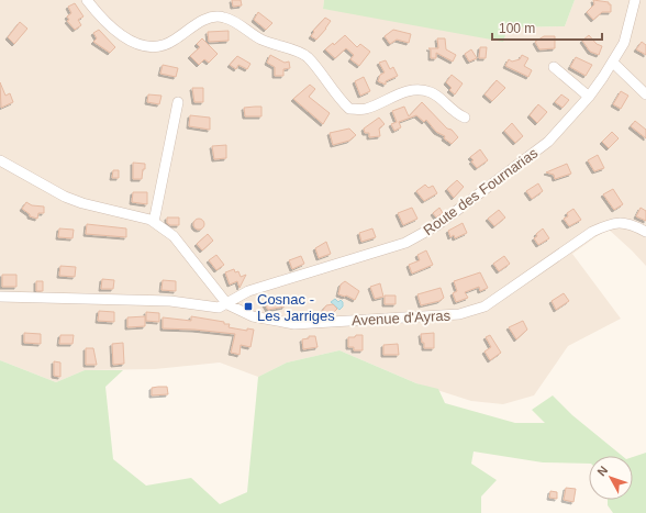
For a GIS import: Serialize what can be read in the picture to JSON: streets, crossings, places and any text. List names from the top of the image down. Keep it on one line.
{"streets":{"street":["Route des Fournarias","Avenue d'Ayras"]},"crossings":[["Route des Fournarias","Avenue d'Ayras"]],"places":{"transit":["Cosnac - Les Jarriges"]},"scale_bar":"100 m","north":"top left"}
